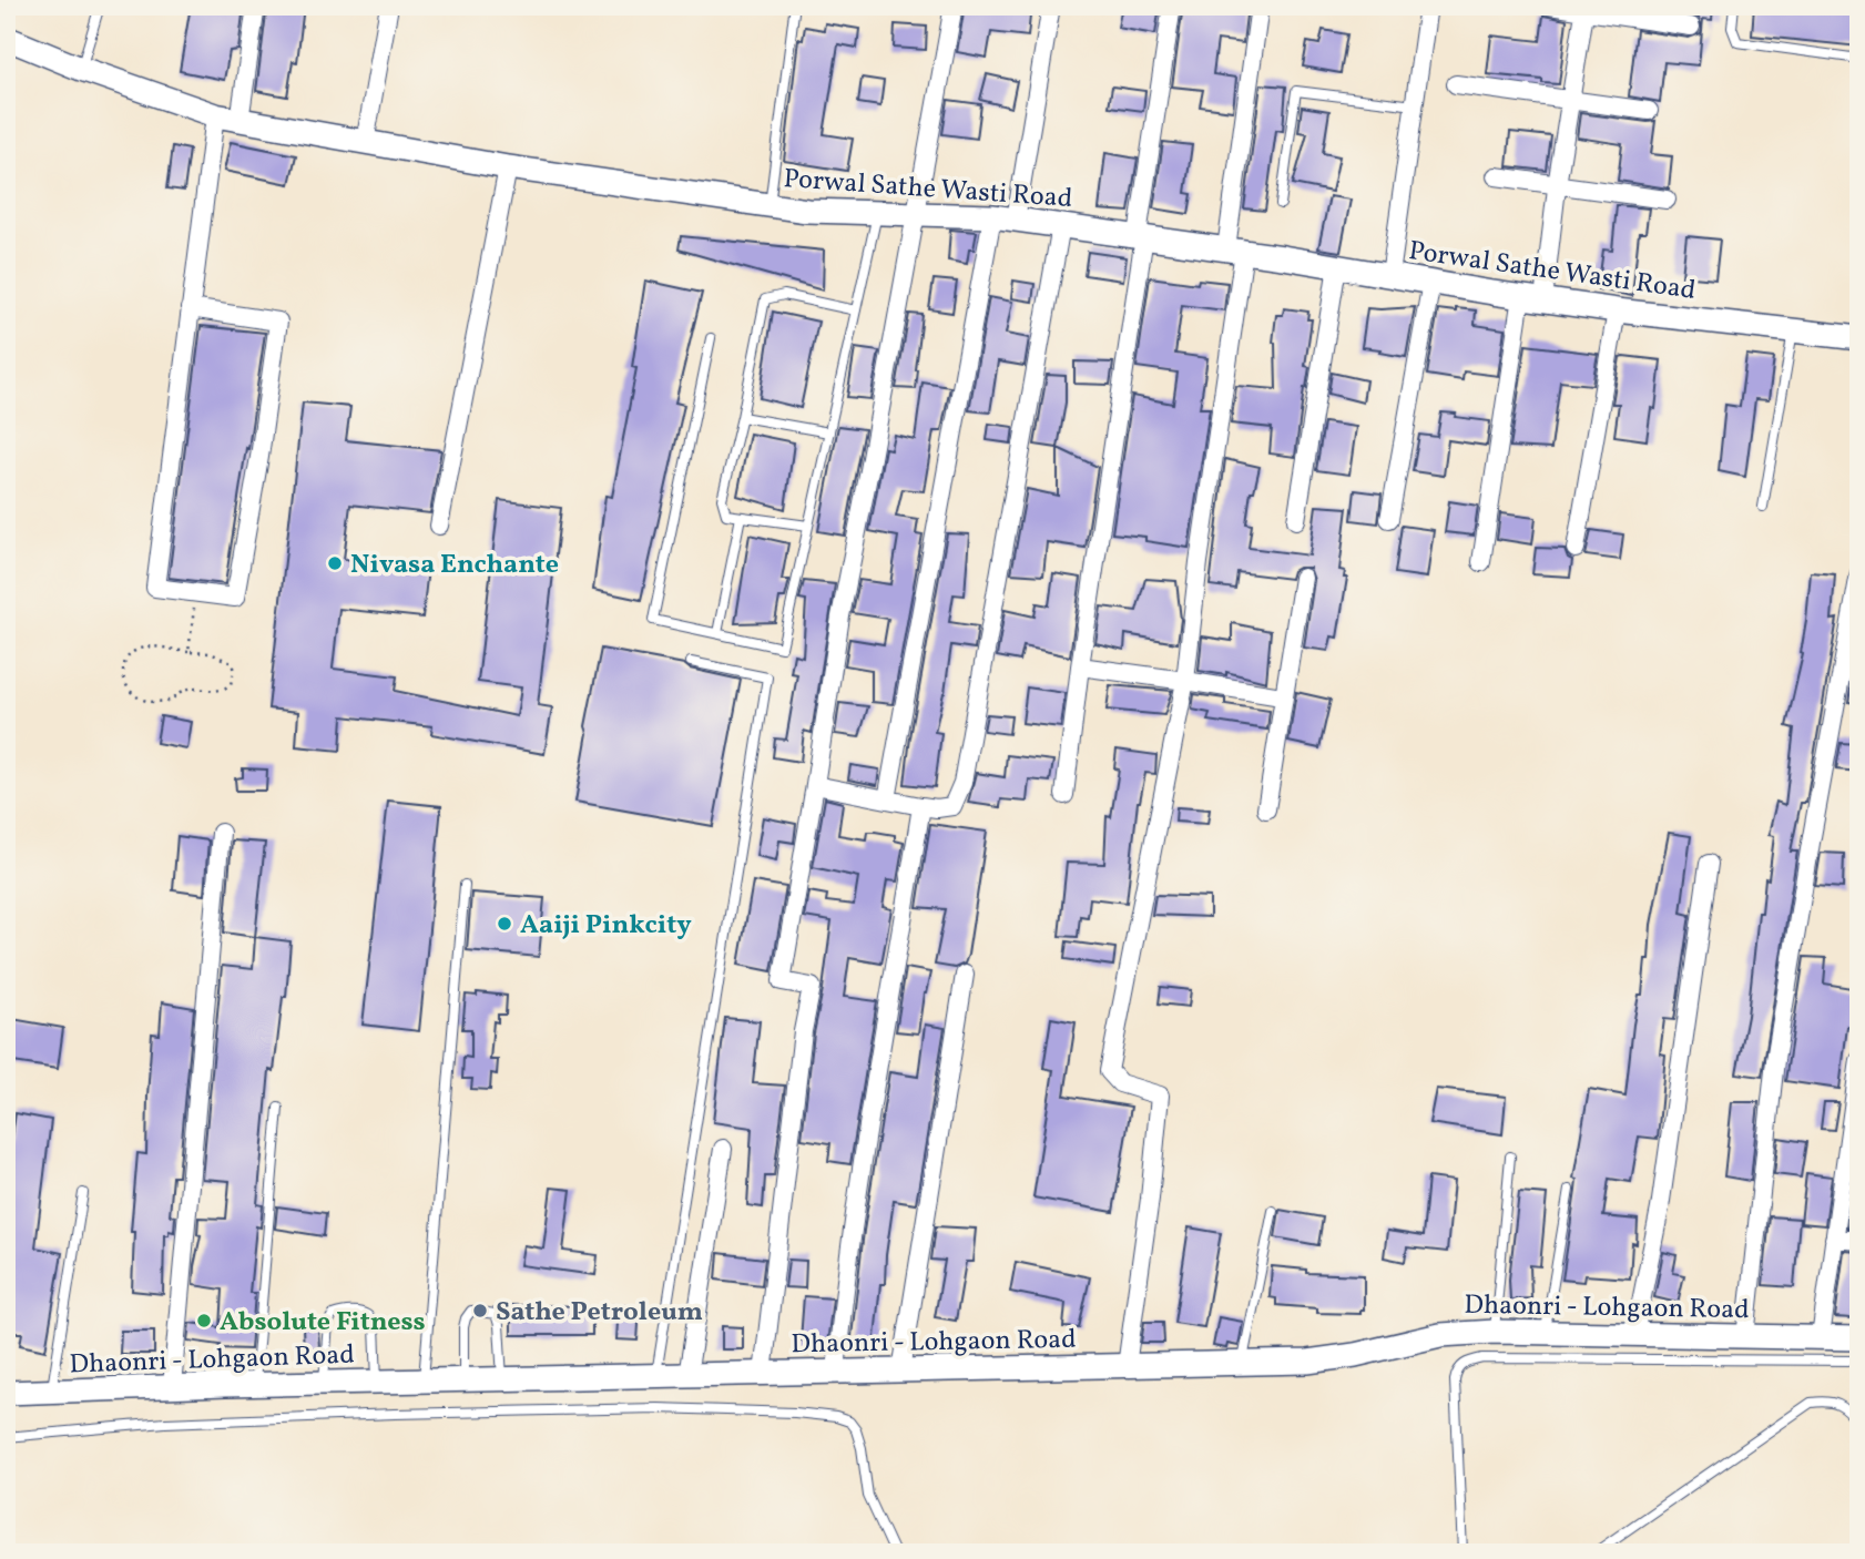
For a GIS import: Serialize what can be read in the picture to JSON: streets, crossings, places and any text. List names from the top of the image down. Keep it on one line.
{"streets":{"main road":["Porwal Sathe Wasti Road","Dhaonri - Lohgaon Road"]},"places":["Nivasa Enchante","Aaiji Pinkcity","Sathe Petroleum","Absolute Fitness"]}
